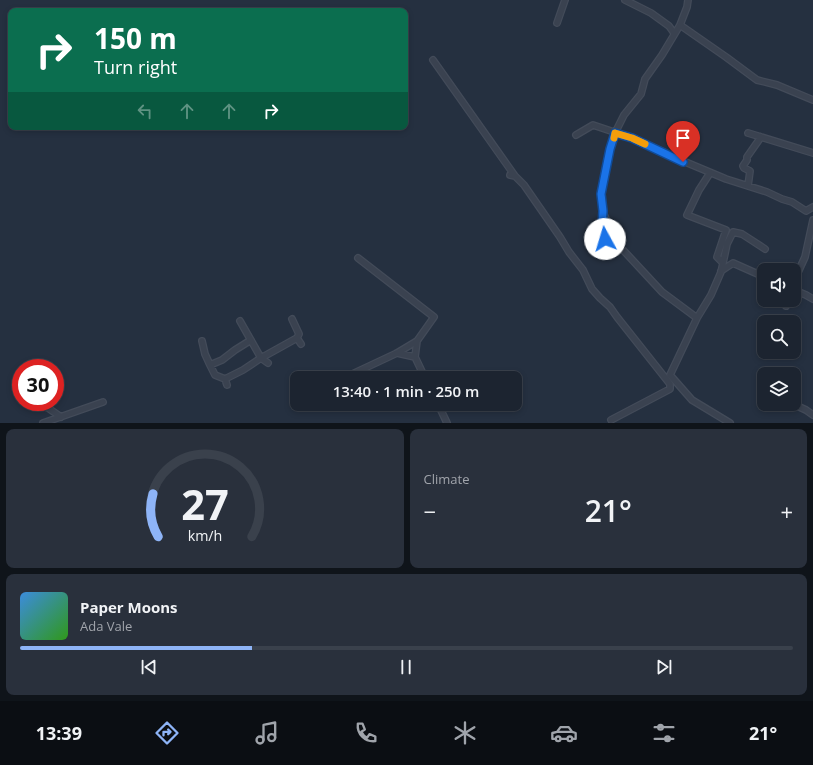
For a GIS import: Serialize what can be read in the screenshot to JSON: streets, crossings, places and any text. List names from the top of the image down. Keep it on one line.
{"page":{"turn":["150 m","Turn right"],"limit":"30","trip":"13:40 · 1 min · 250 m","tile":"Climate","heat":["−","21°","+"],"song":["Paper Moons","Ada Vale"],"tabs":["13:39","21°"],"gauge":["27","km/h"]}}
